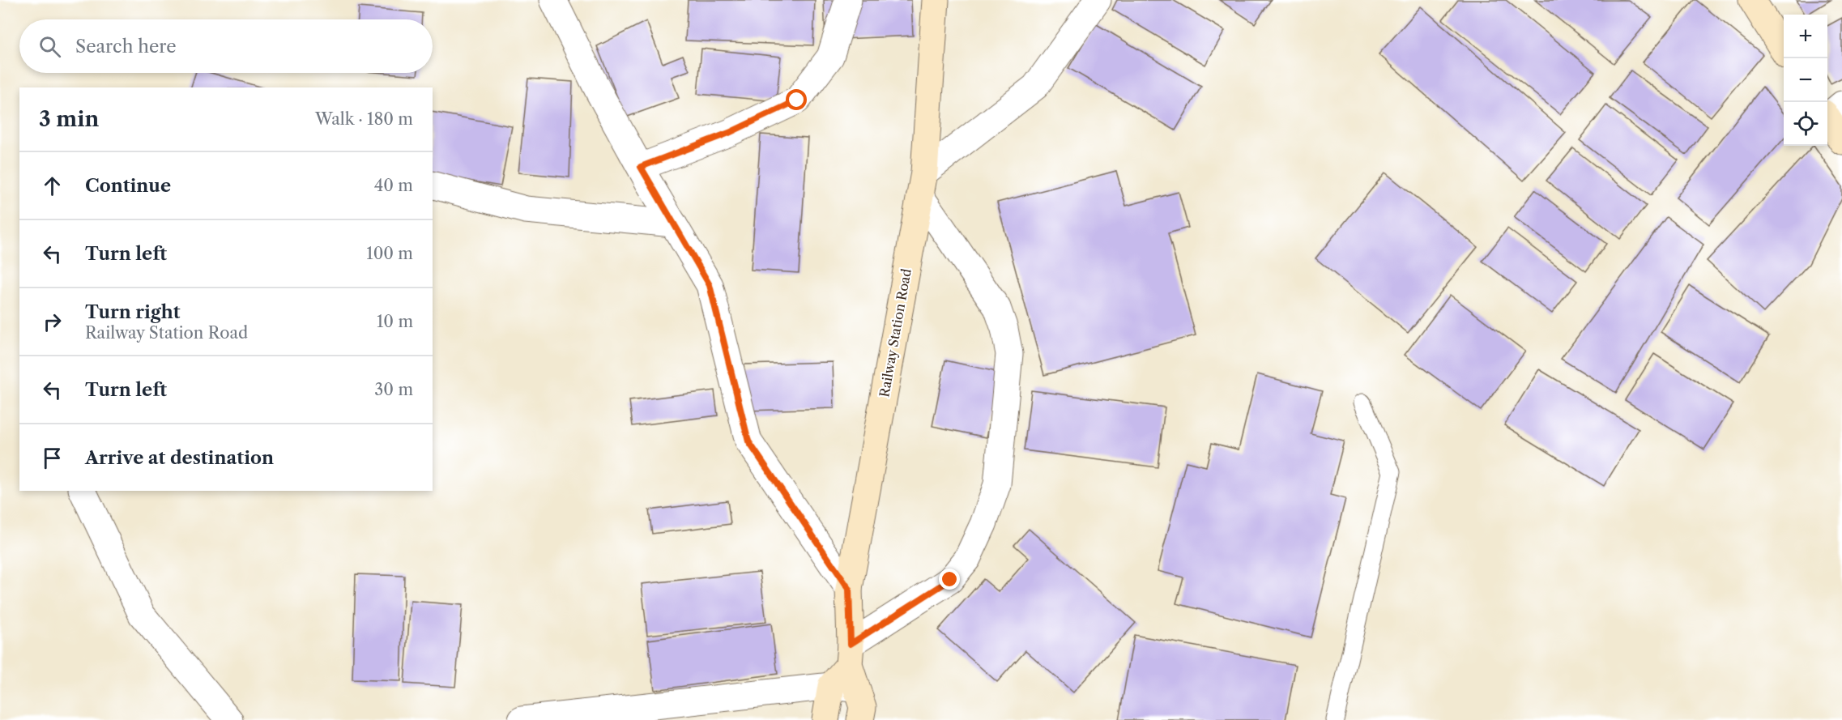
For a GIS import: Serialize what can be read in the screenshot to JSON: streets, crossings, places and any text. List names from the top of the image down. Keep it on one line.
{"streets":{"street":["Railway Station Road"]},"page":{"map_buttons":["+","−"],"search":"Search here","heading":["3 min","Walk · 180 m"],"list":[["Continue","40 m"],["Turn left","100 m"],["Turn right","Railway Station Road","10 m"],["Turn left","30 m"],"Arrive at destination"]}}
